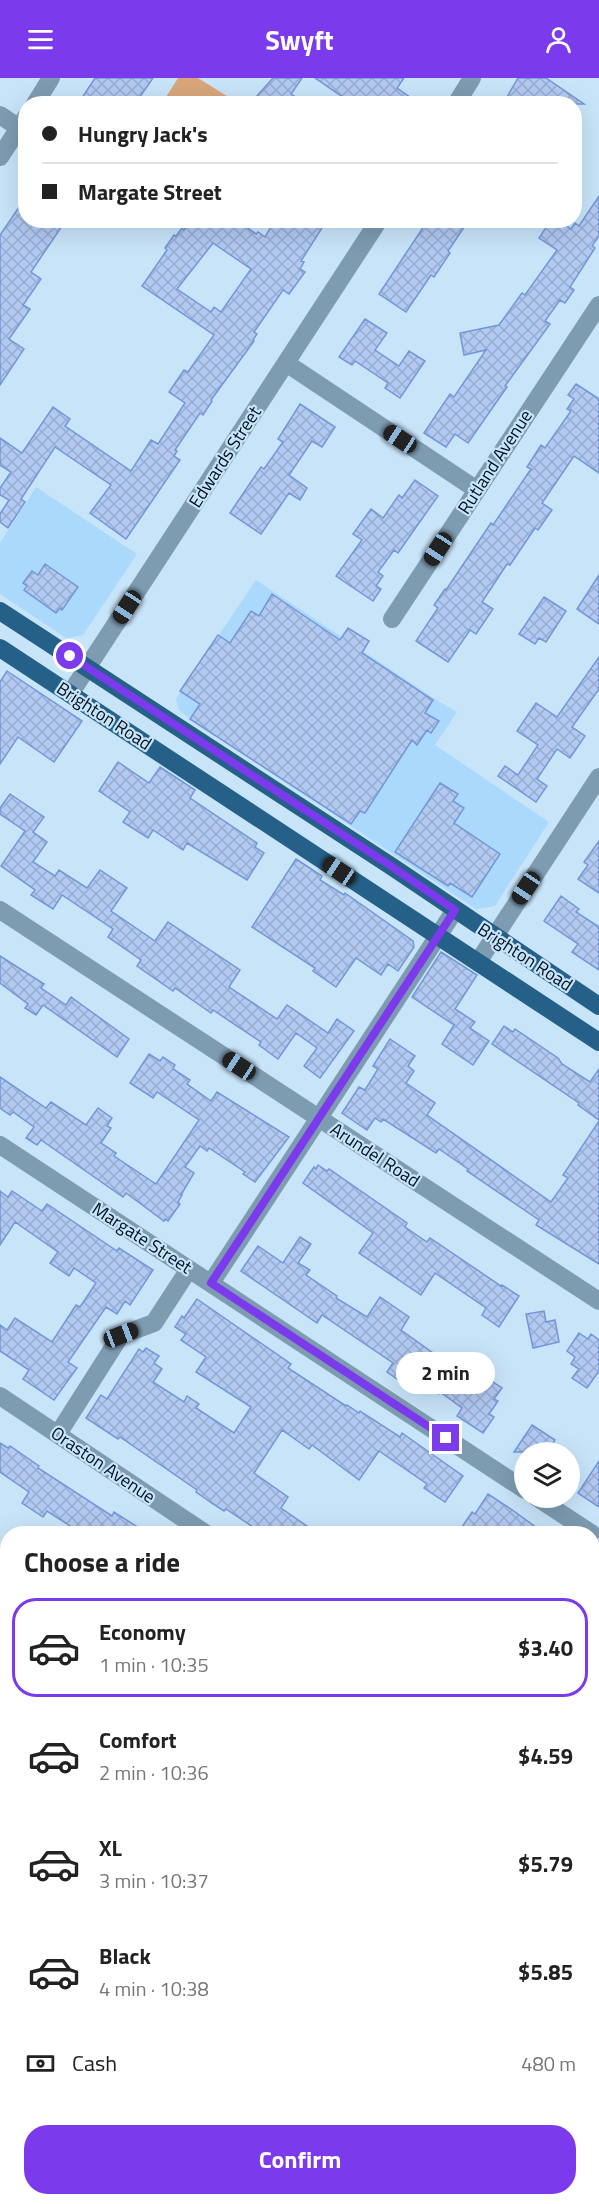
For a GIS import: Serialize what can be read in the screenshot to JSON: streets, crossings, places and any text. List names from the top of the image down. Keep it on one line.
{"streets":{"main road":["Brighton Road"],"street":["Edwards Street","Rutland Avenue","Arundel Road","Margate Street","Oraston Avenue"]},"crossings":[["Edwards Street","Brighton Road"]],"page":{"header":"Swyft","banner":["Hungry Jack's","Margate Street"],"bubble":"2 min","heading":"Choose a ride","list":[{"name":"Economy","note":"1 min · 10:35","value":"$3.40"},{"name":"Comfort","note":"2 min · 10:36","value":"$4.59"},{"name":"XL","note":"3 min · 10:37","value":"$5.79"},{"name":"Black","note":"4 min · 10:38","value":"$5.85"}],"pay":["Cash","480 m"],"buttons":"Confirm"}}
